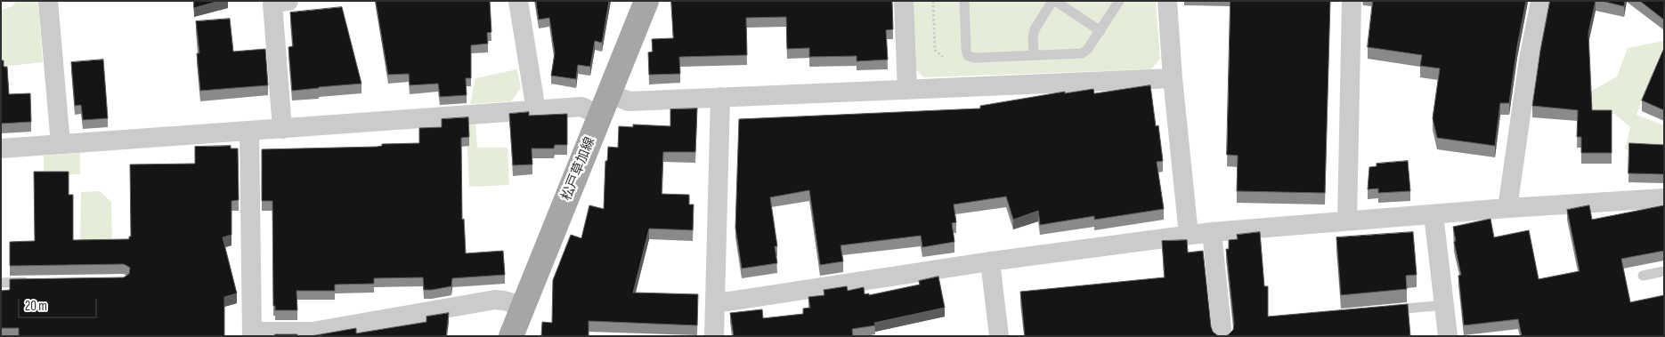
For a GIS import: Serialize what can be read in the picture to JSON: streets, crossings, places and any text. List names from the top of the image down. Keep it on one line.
{"streets":{"main road":["松戸草加線"]},"scale_bar":"20 m"}
